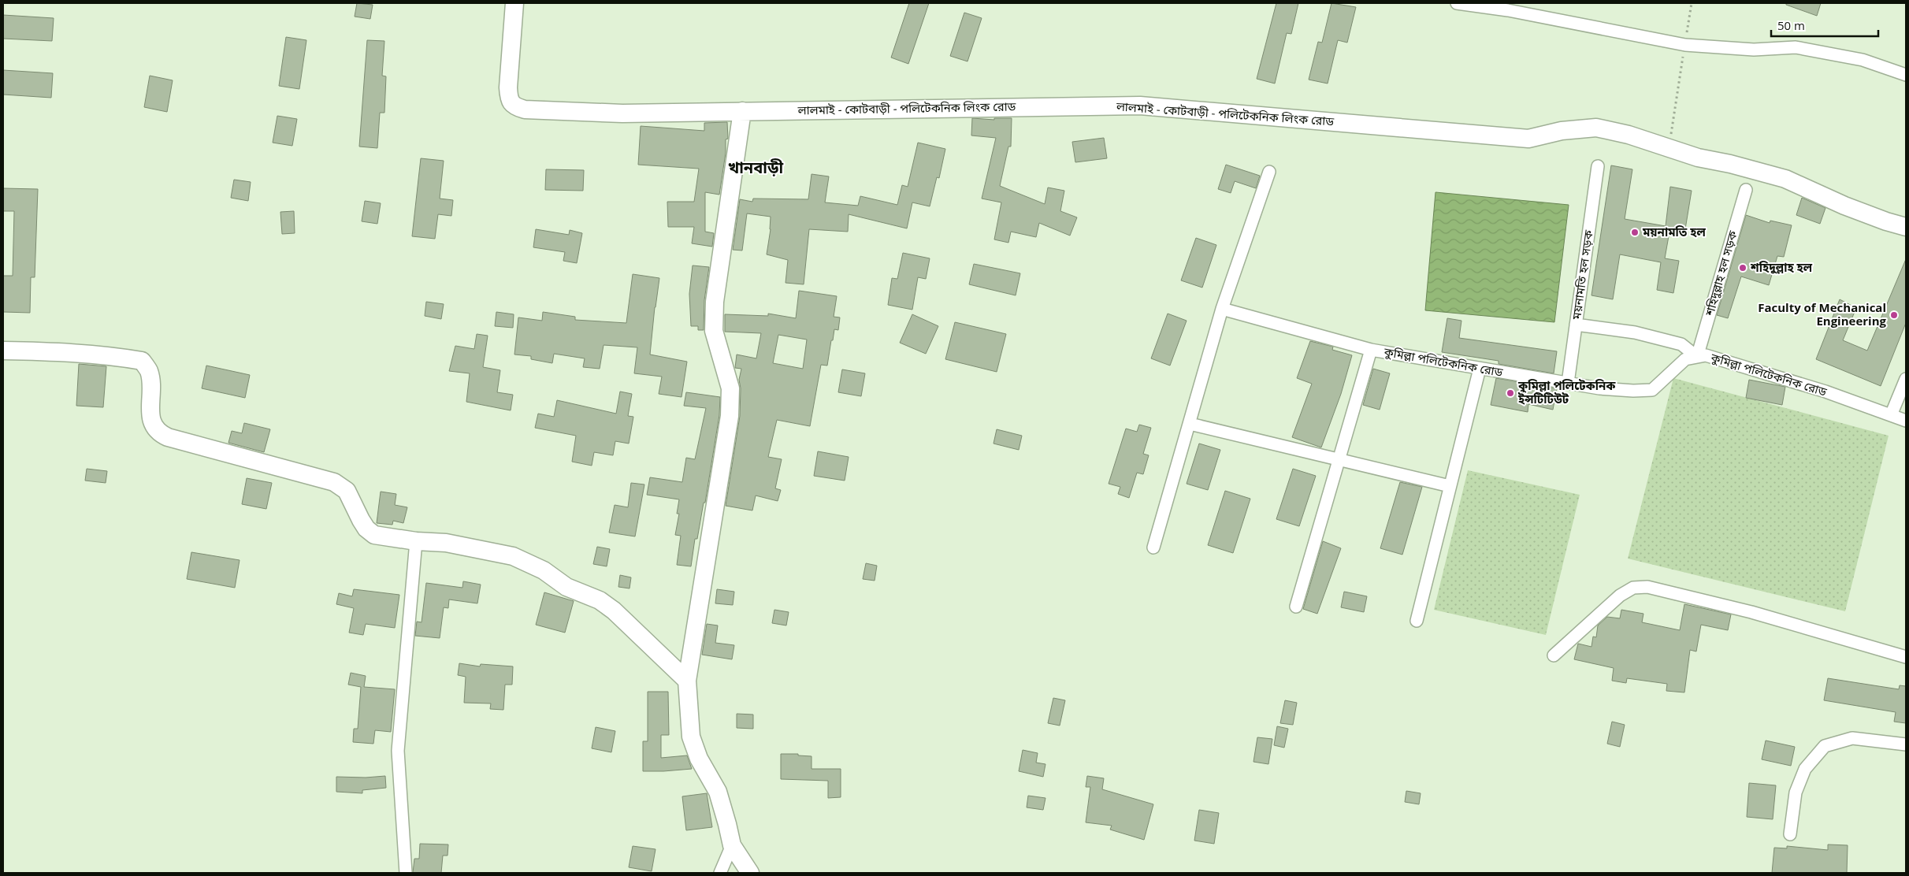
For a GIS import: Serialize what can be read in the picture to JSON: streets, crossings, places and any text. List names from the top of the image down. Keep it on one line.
{"streets":{"street":["লালমাই - কোটবাড়ী - পলিটেকনিক লিংক রোড","শহিদুল্লাহ হল সড়ক","ময়নামতি হল সড়ক","কুমিল্লা পলিটেকনিক রোড"]},"crossings":[["শহিদুল্লাহ হল সড়ক","কুমিল্লা পলিটেকনিক রোড"],["ময়নামতি হল সড়ক","কুমিল্লা পলিটেকনিক রোড"]],"districts":["খানবাড়ী"],"places":["ময়নামতি হল","শহিদুল্লাহ হল","Faculty of Mechanical Engineering","কুমিল্লা পলিটেকনিক ইন্সটিটিউট"],"scale_bar":"50 m"}
